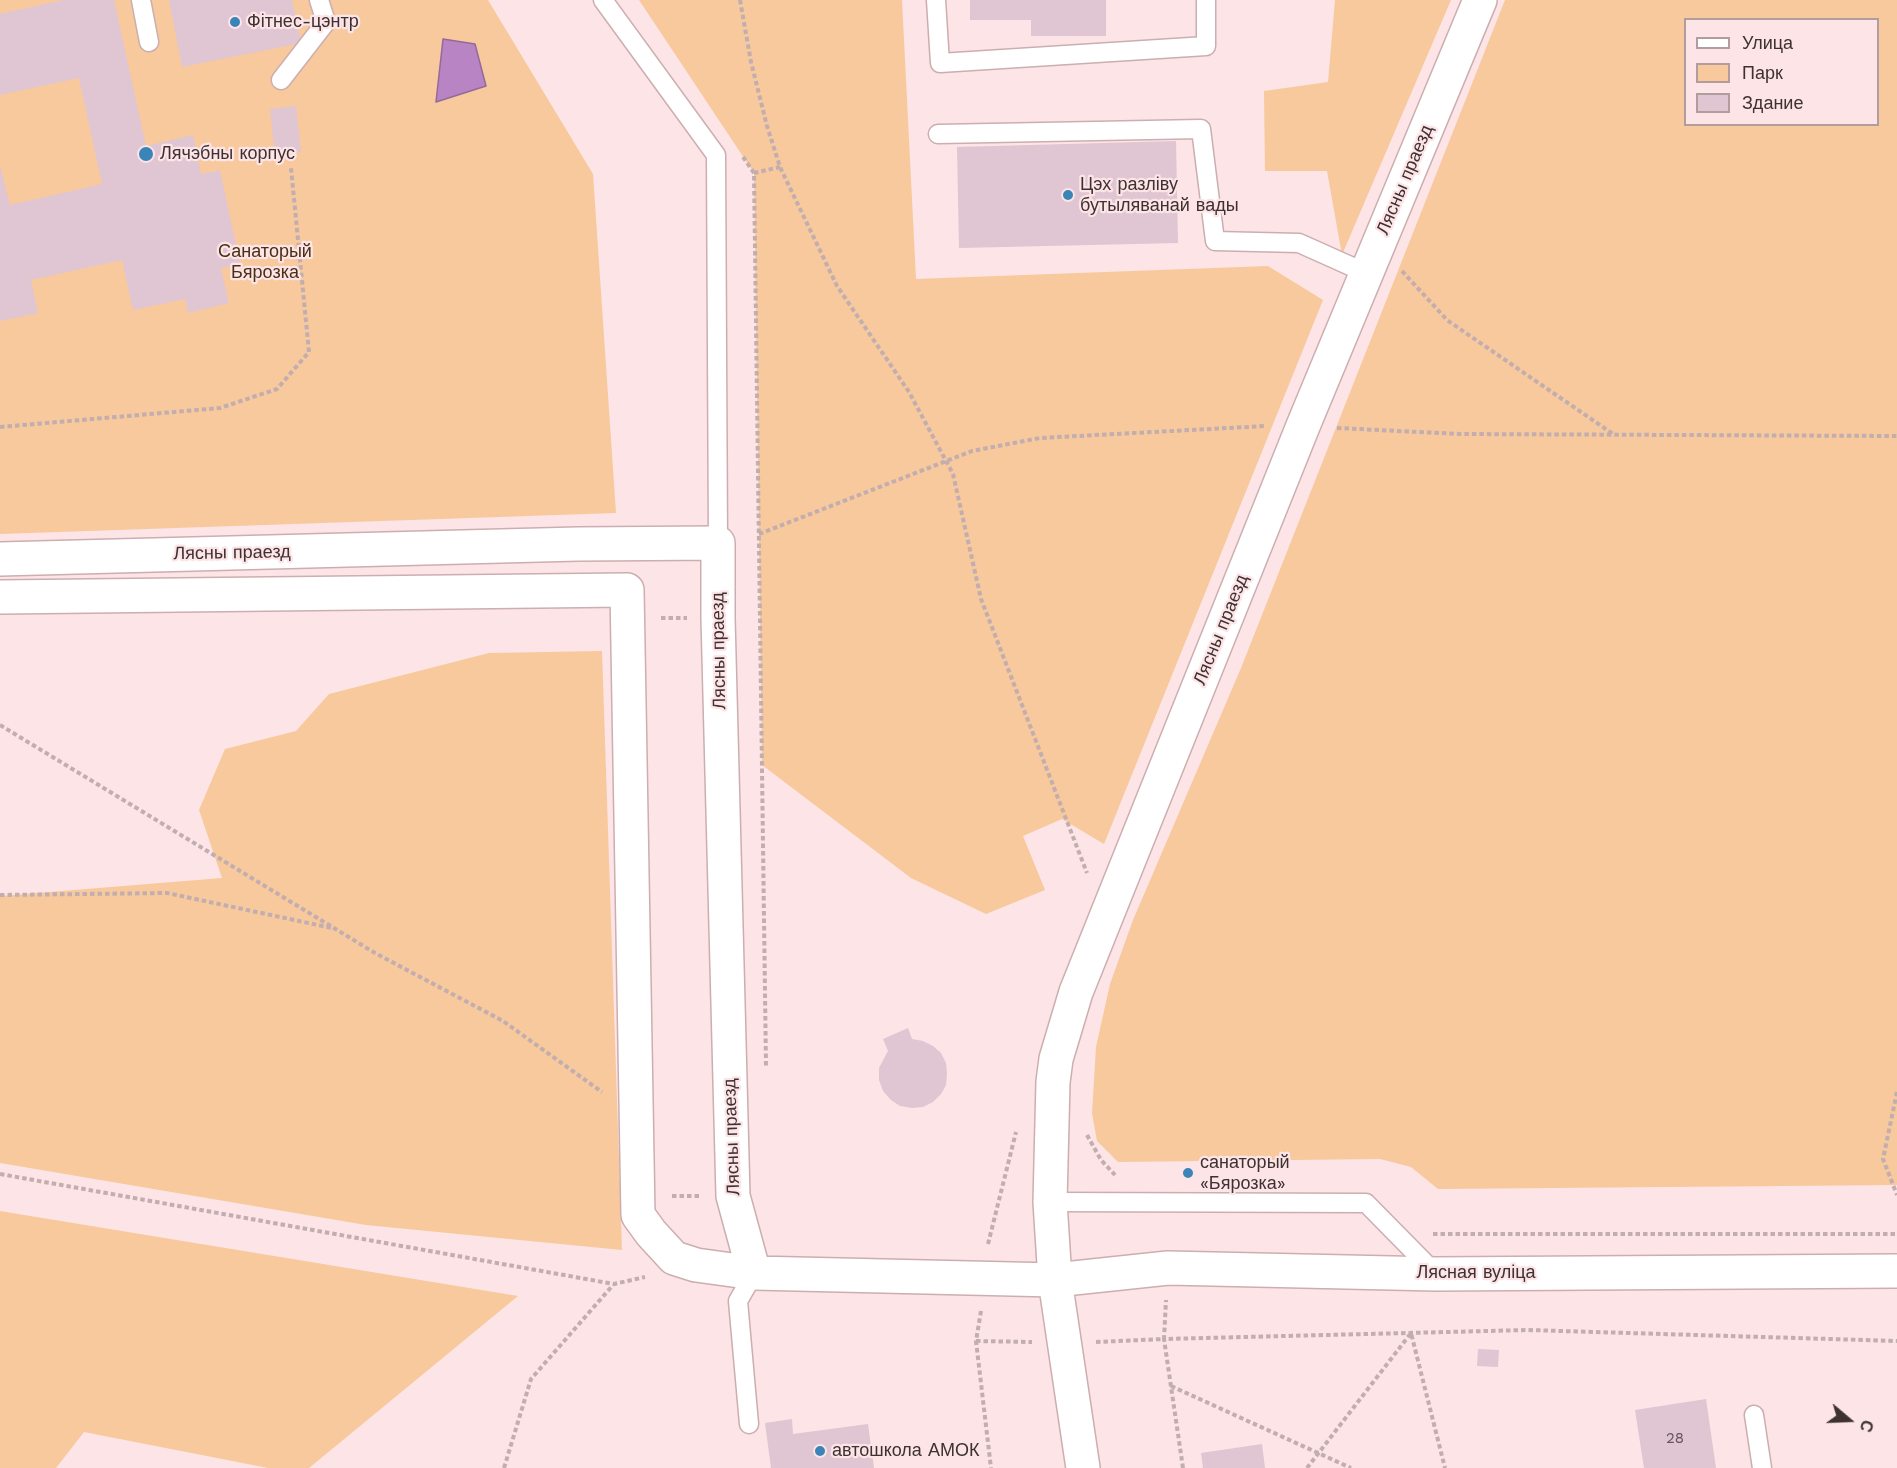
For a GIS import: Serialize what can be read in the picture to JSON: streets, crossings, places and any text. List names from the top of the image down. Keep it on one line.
{"streets":{"street":["Лясны праезд","Лясная вуліца"]},"crossings":[["Лясны праезд","Лясная вуліца"]],"parks":["Санаторый Бярозка"],"places":["Фітнес-цэнтр","Лячэбны корпус","Цэх разліву бутыляванай вады","санаторый «Бярозка»","автошкола АМОК"],"house_numbers":["28"],"legend":["Улица","Парк","Здание"],"north":"right"}
